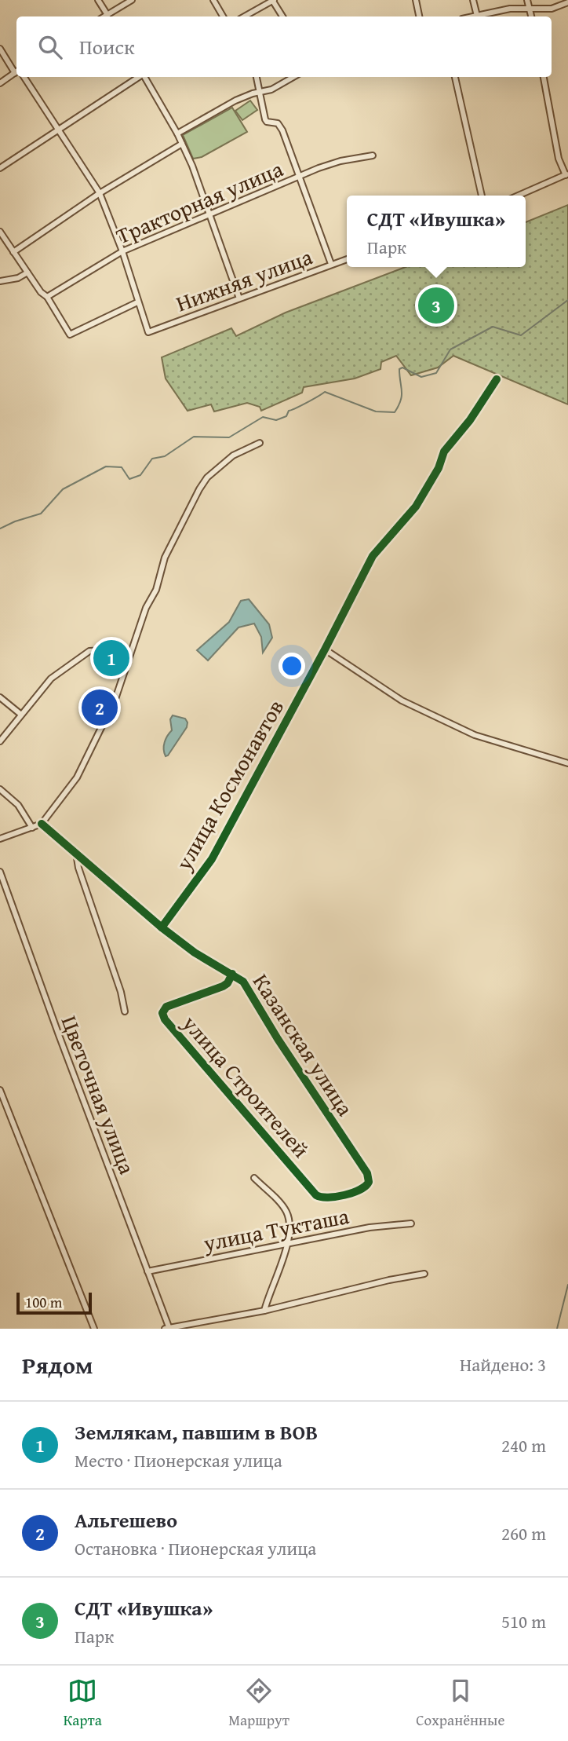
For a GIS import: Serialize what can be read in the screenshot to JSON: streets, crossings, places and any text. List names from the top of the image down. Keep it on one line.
{"streets":{"street":["Тракторная улица","Нижняя улица","улица Космонавтов","Казанская улица","улица Строителей","Цветочная улица","улица Тукташа"]},"crossings":[["улица Космонавтов","Казанская улица"],["Казанская улица","улица Строителей"],["Цветочная улица","улица Тукташа"]],"scale_bar":"100 m","page":{"search":"Поиск","popup":["СДТ «Ивушка»","Парк"],"pins":["3","1","2"],"scale":"100 m","heading":["Рядом","Найдено: 3"],"list":[{"mark":"1","name":"Землякам, павшим в ВОВ","note":"Место · Пионерская улица","value":"240 m"},{"mark":"2","name":"Альгешево","note":"Остановка · Пионерская улица","value":"260 m"},{"mark":"3","name":"СДТ «Ивушка»","note":"Парк","value":"510 m"}],"nav":["Карта","Маршрут","Сохранённые"]}}
